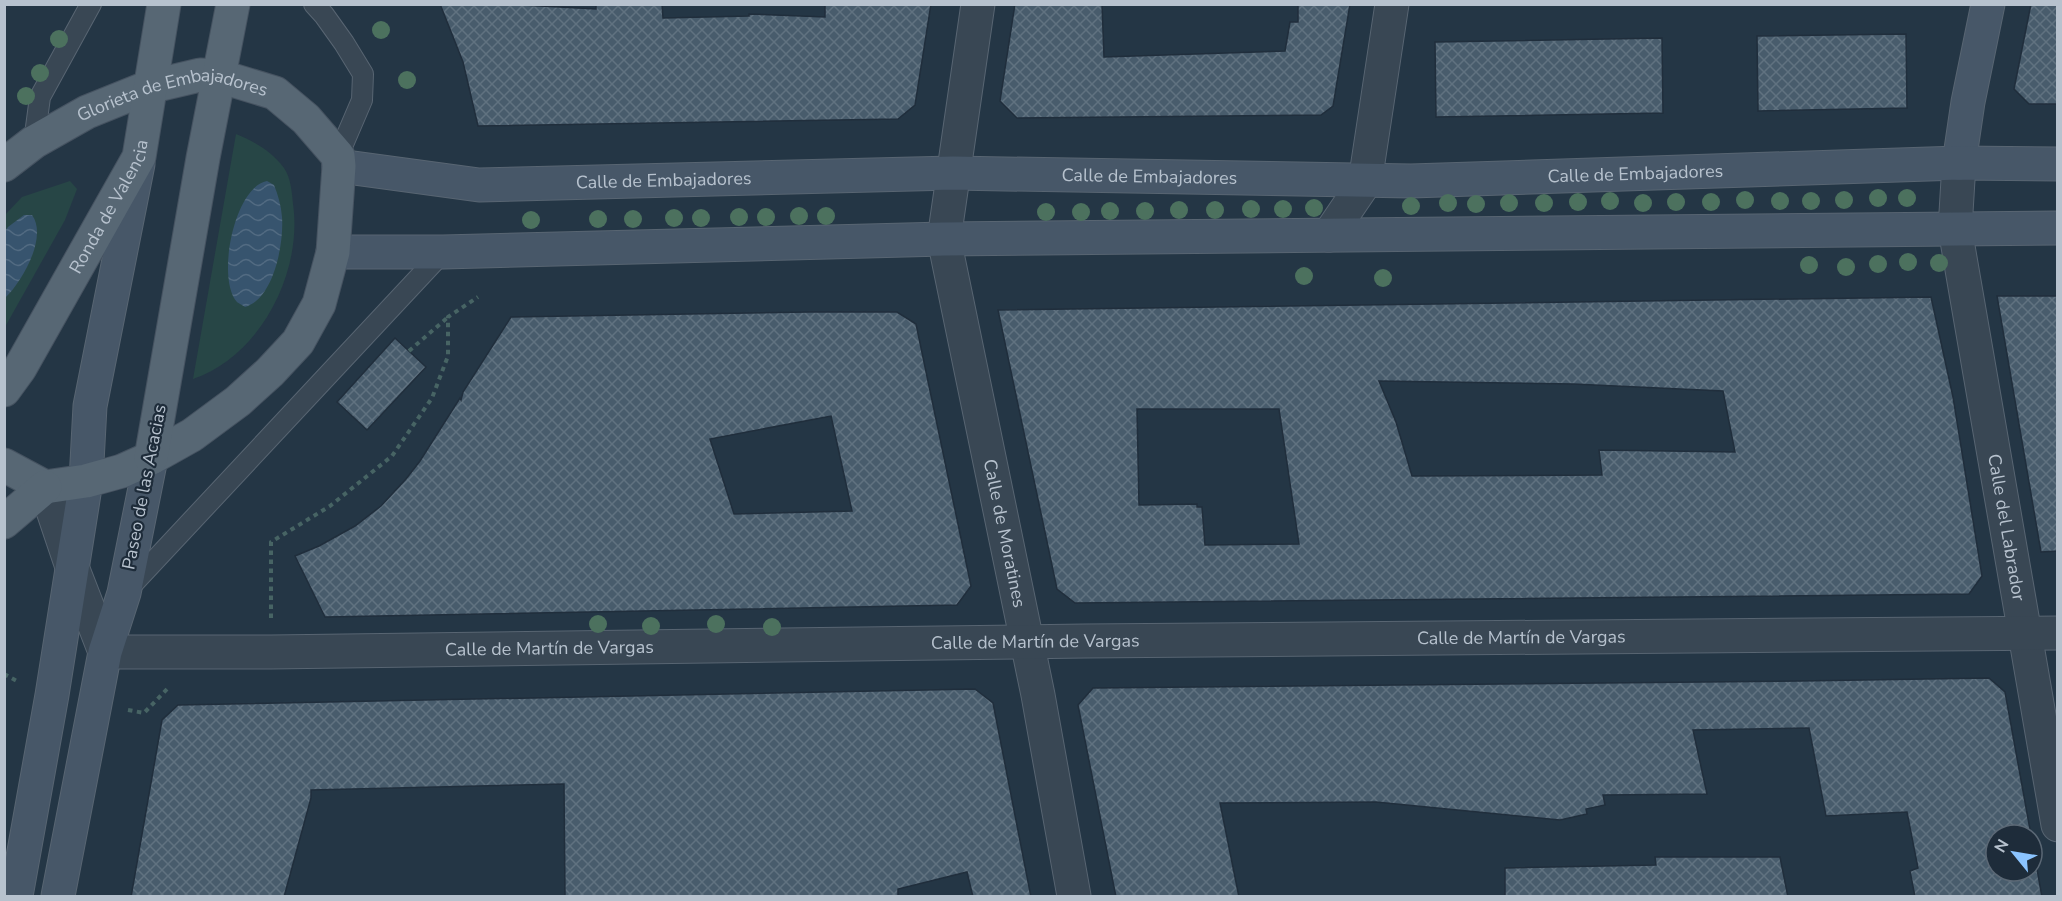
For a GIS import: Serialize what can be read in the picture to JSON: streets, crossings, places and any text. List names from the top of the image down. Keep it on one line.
{"streets":{"main road":["Glorieta de Embajadores","Calle de Embajadores","Ronda de Valencia","Paseo de las Acacias"],"street":["Calle del Labrador","Calle de Moratines","Calle de Martín de Vargas"]},"crossings":[["Glorieta de Embajadores","Calle de Embajadores"],["Glorieta de Embajadores","Ronda de Valencia"],["Glorieta de Embajadores","Paseo de las Acacias"],["Calle de Embajadores","Calle de Moratines"],["Paseo de las Acacias","Calle de Martín de Vargas"],["Calle del Labrador","Calle de Martín de Vargas"],["Calle de Moratines","Calle de Martín de Vargas"]],"north":"top left"}
